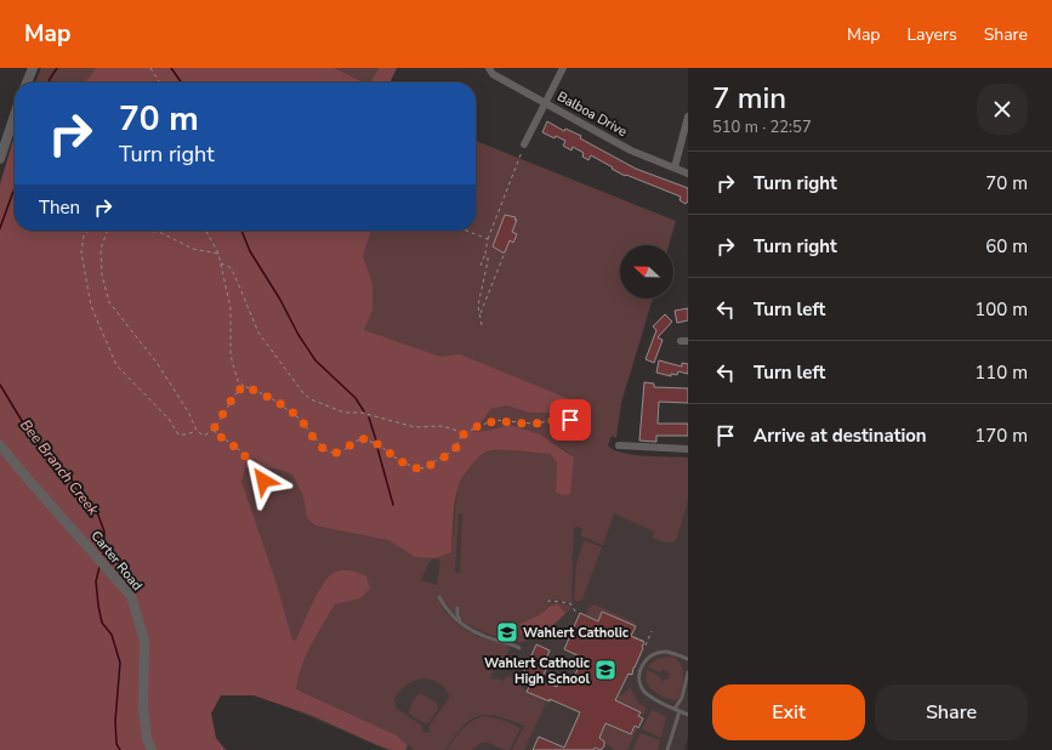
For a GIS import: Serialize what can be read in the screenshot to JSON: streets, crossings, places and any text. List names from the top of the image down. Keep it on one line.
{"streets":{"street":["Balboa Drive","Carter Road"]},"water":["Bee Branch Creek"],"places":{"school or university":["Wahlert Catholic","Wahlert Catholic High School"]},"north":"left","page":{"header":"Map","nav":["Map","Layers","Share"],"heading":["7 min","510 m · 22:57"],"turn":["70 m","Turn right"],"list":[{"name":"Turn right","value":"70 m"},{"name":"Turn right","value":"60 m"},{"name":"Turn left","value":"100 m"},{"name":"Turn left","value":"110 m"},{"name":"Arrive at destination","value":"170 m"}],"then":"Then","buttons":["Exit","Share"]}}
